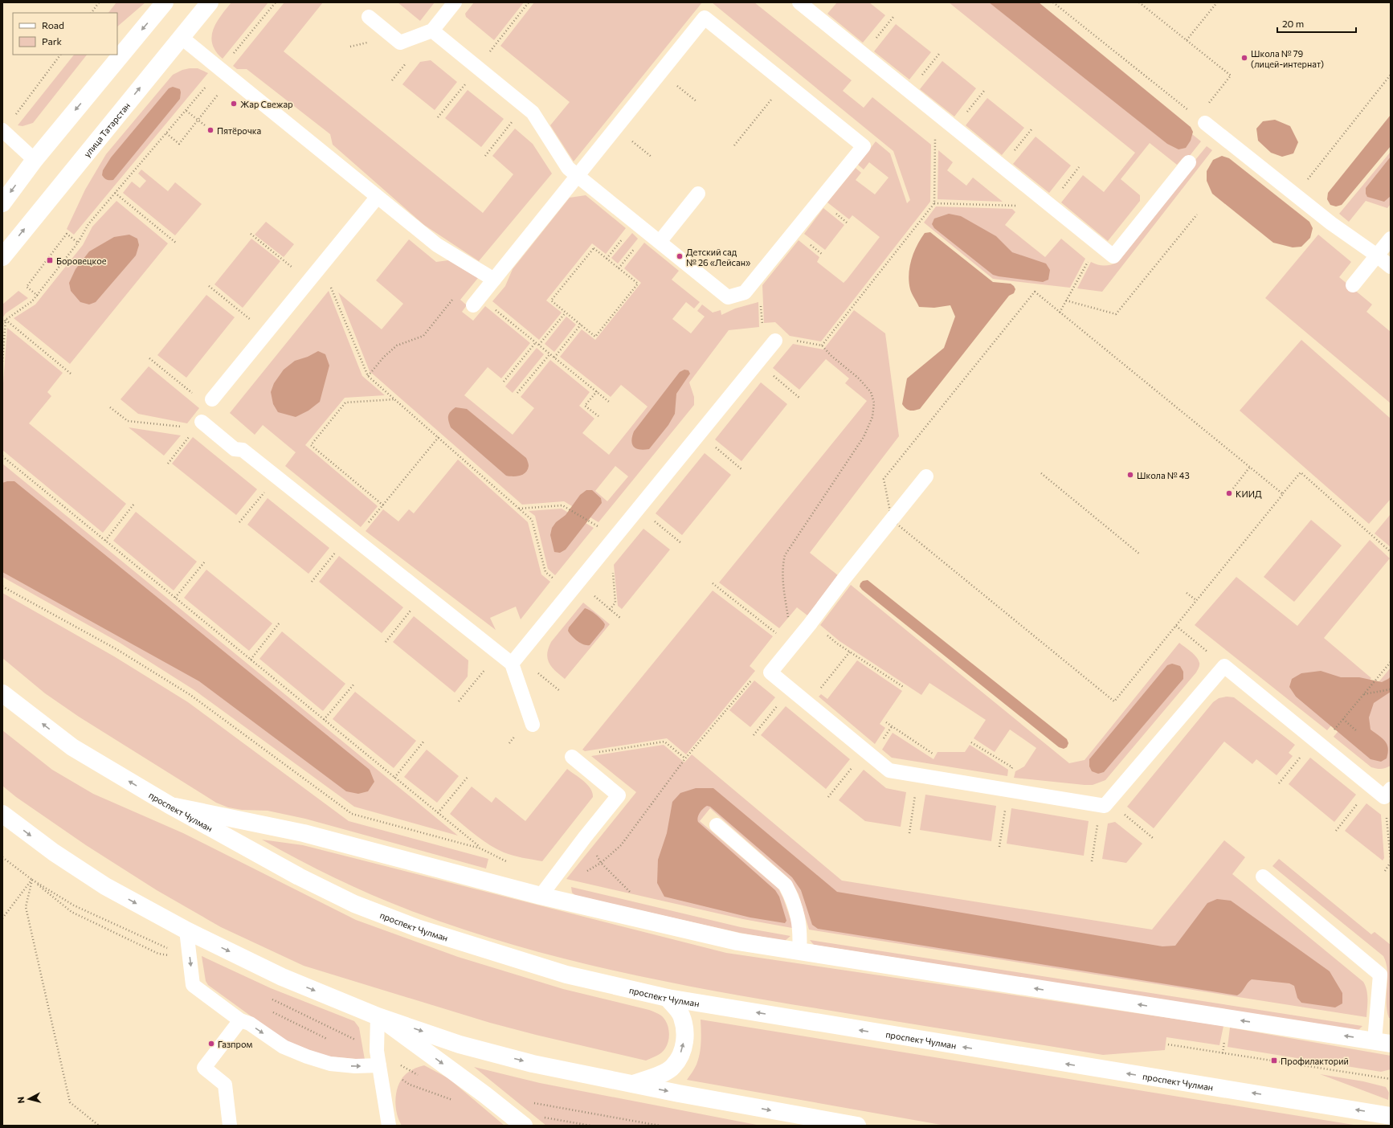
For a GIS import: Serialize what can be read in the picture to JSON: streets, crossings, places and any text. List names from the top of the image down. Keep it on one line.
{"streets":{"main road":["улица Татарстан","проспект Чулман"]},"places":{"other":["Школа № 79 (лицей-интернат)","Жар Свежар","Пятёрочка","Детский сад № 26 «Лейсан»","Школа № 43","КИИД","Газпром"],"transit":["Боровецкое","Профилакторий"]},"legend":["Road","Park"],"scale_bar":"20 m","north":"left"}
